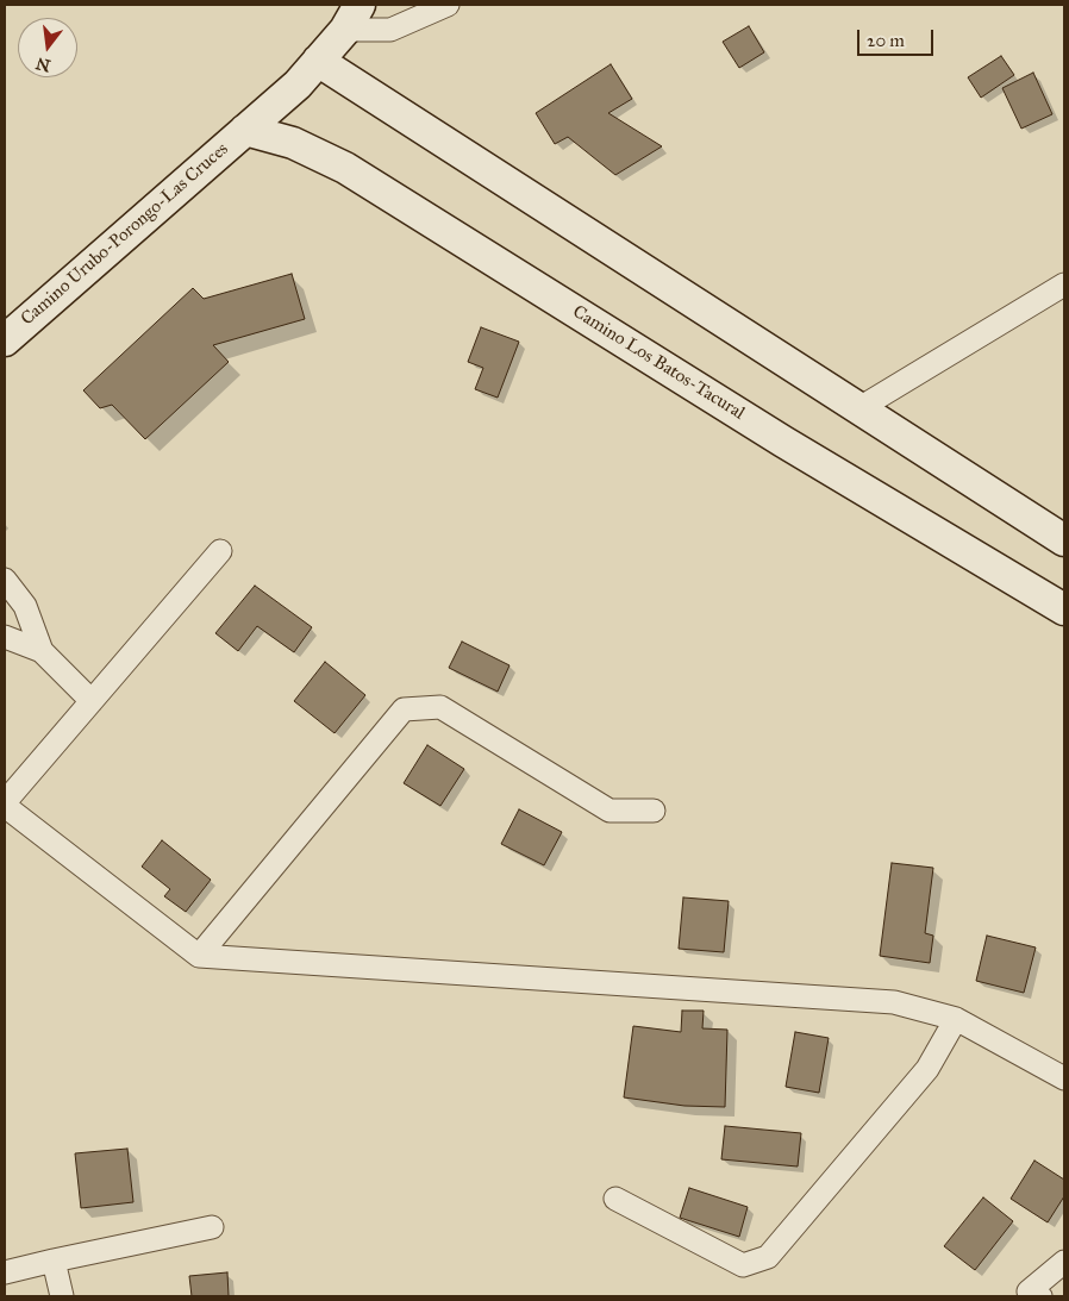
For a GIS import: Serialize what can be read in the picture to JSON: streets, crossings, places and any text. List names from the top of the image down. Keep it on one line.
{"streets":{"street":["Camino Urubo-Porongo-Las Cruces","Camino Los Batos-Tacural"]},"crossings":[["Camino Urubo-Porongo-Las Cruces","Camino Los Batos-Tacural"]],"scale_bar":"20 m","north":"bottom"}
